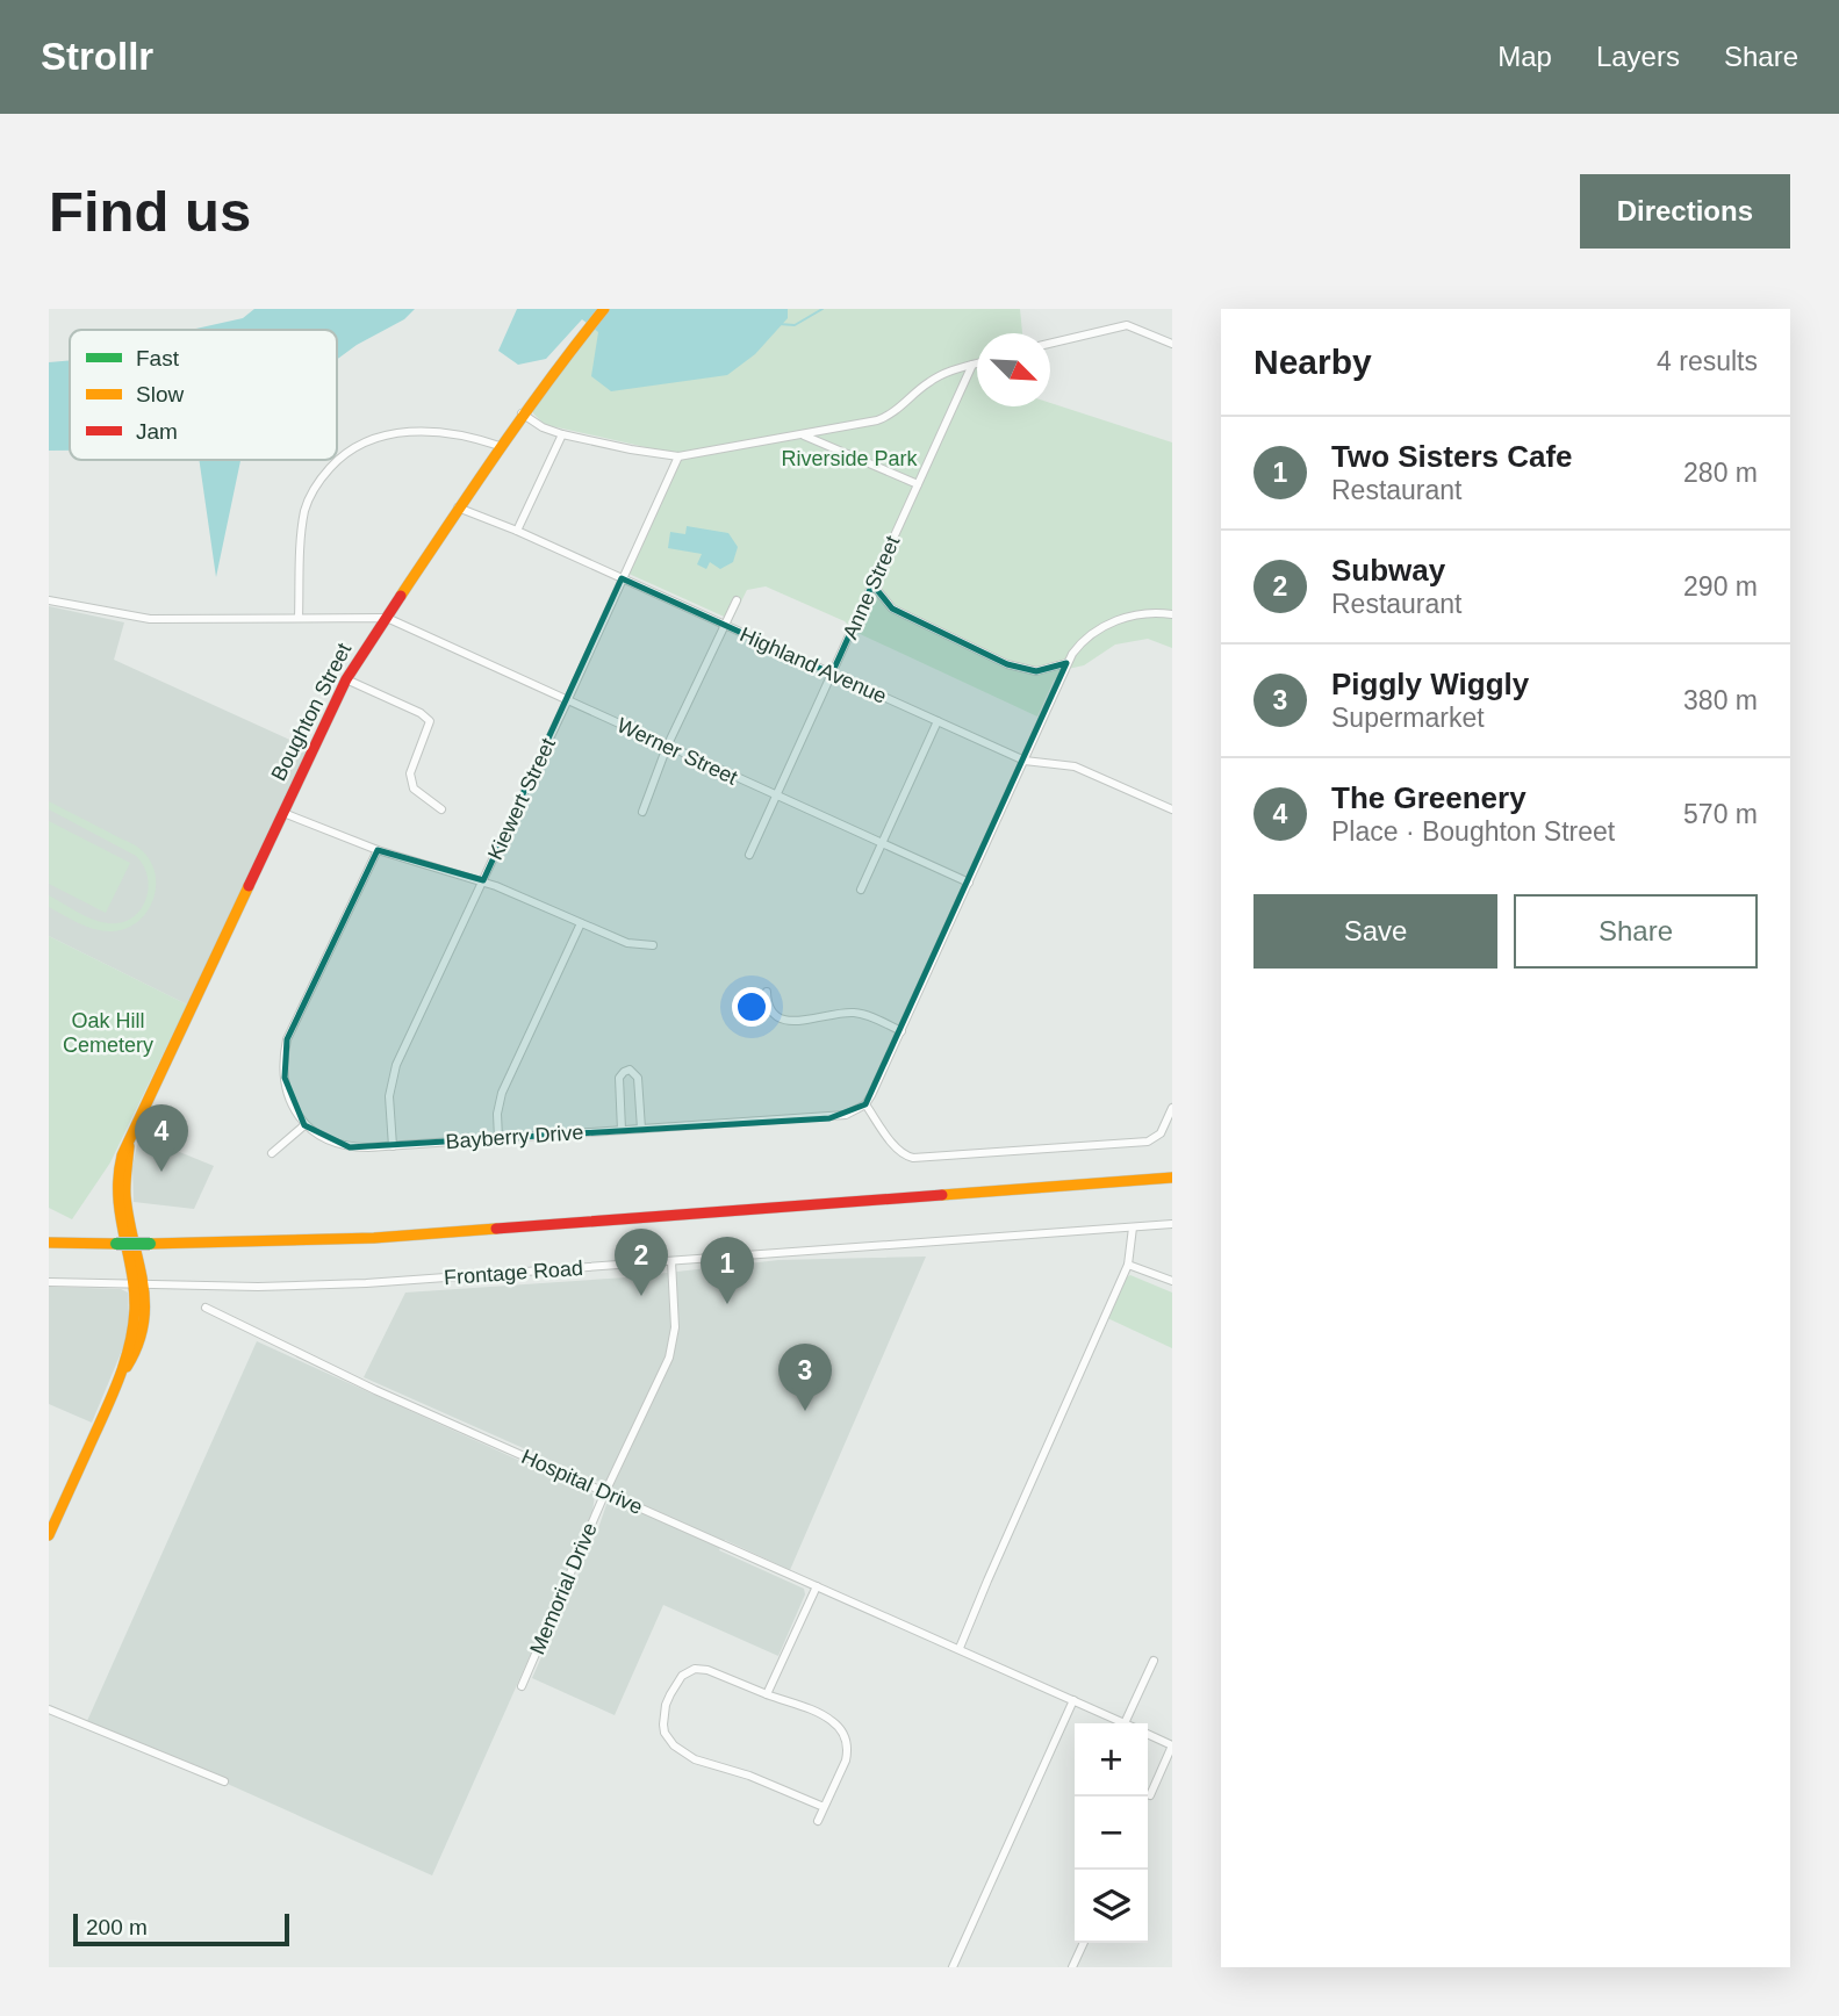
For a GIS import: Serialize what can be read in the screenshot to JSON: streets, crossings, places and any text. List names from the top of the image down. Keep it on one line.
{"streets":{"main road":["Boughton Street"],"street":["Anne Street","Highland Avenue","Werner Street","Kiewert Street","Bayberry Drive","Frontage Road","Hospital Drive","Memorial Drive"]},"crossings":[["Anne Street","Highland Avenue"],["Anne Street","Werner Street"],["Highland Avenue","Boughton Street"],["Highland Avenue","Kiewert Street"],["Boughton Street","Werner Street"],["Boughton Street","Frontage Road"],["Werner Street","Kiewert Street"],["Kiewert Street","Bayberry Drive"],["Frontage Road","Memorial Drive"],["Hospital Drive","Memorial Drive"]],"parks":["Riverside Park","Oak Hill Cemetery"],"legend":["Fast","Slow","Jam"],"scale_bar":"200 m","north":"bottom right","page":{"header":"Strollr","nav":["Map","Layers","Share"],"buttons":["Directions",["Save","Share"]],"title":"Find us","heading":["Nearby","4 results"],"list":[{"mark":"1","name":"Two Sisters Cafe","note":"Restaurant","value":"280 m"},{"mark":"2","name":"Subway","note":"Restaurant","value":"290 m"},{"mark":"3","name":"Piggly Wiggly","note":"Supermarket","value":"380 m"},{"mark":"4","name":"The Greenery","note":"Place · Boughton Street","value":"570 m"}],"pins":["4","2","1","3"],"map_buttons":["+","−"],"scale":"200 m"}}
